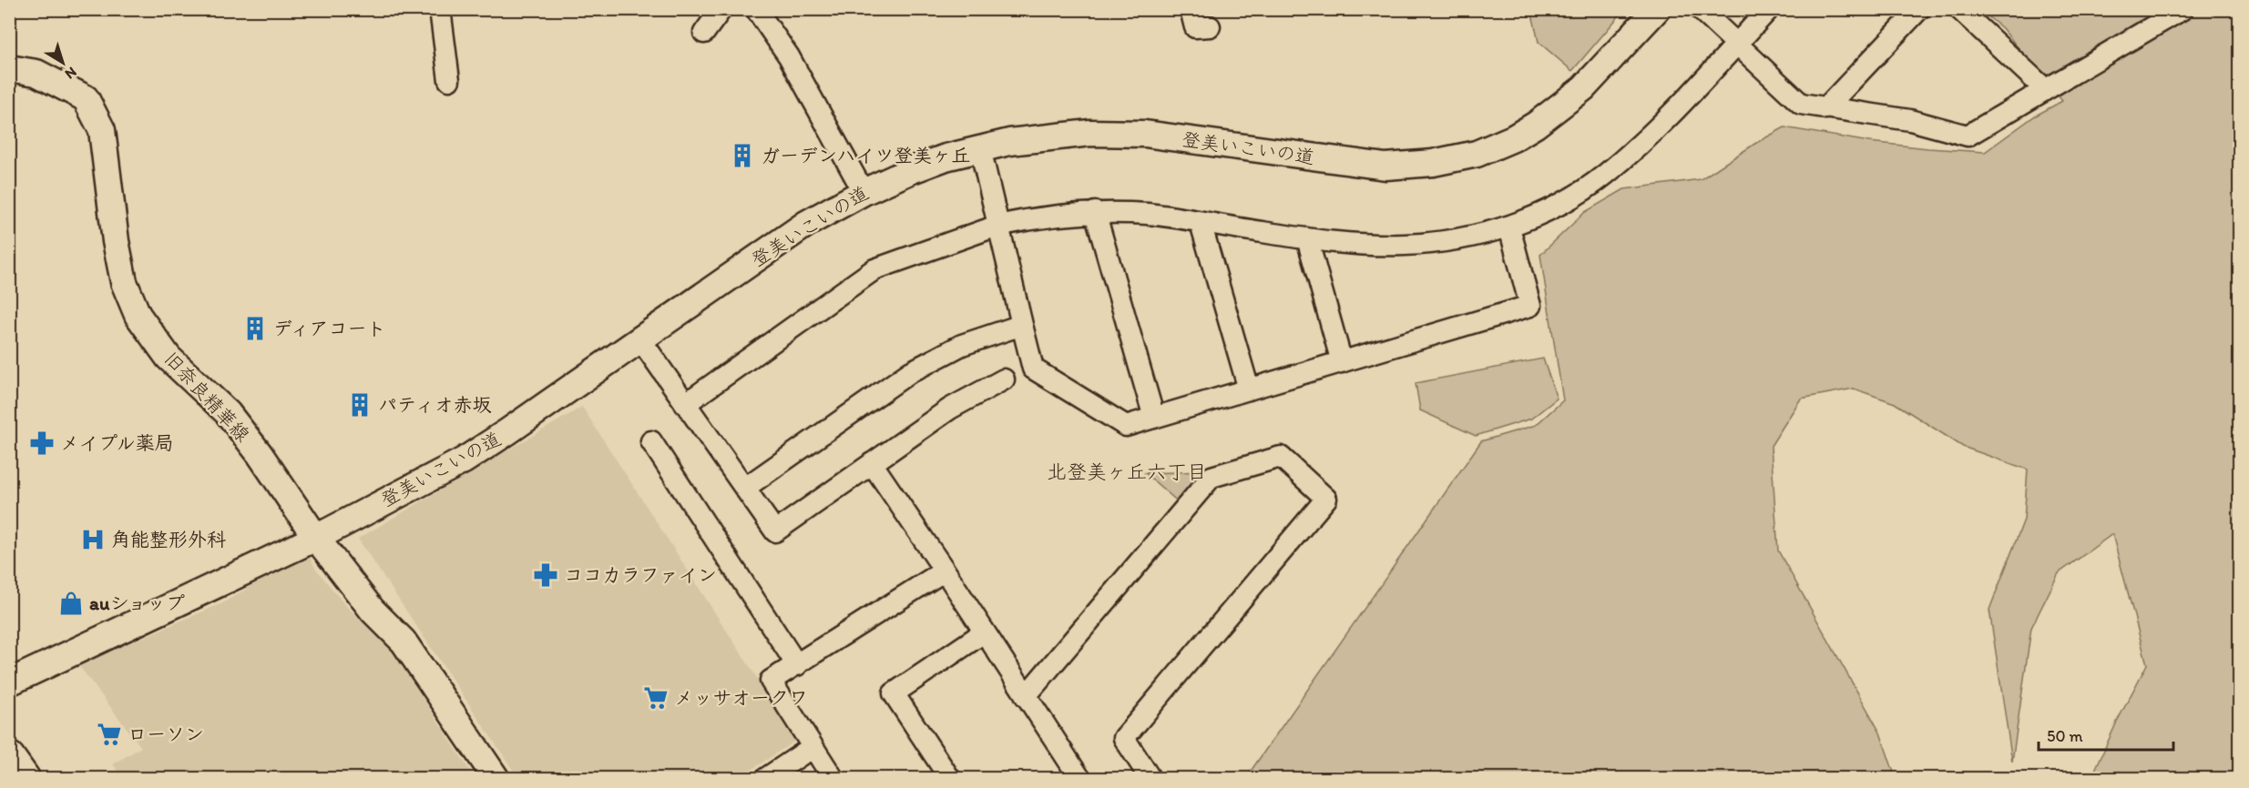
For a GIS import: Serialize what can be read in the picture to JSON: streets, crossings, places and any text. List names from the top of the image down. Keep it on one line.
{"streets":{"street":["登美いこいの道","旧奈良精華線"]},"crossings":[["登美いこいの道","旧奈良精華線"]],"districts":["北登美ヶ丘六丁目"],"places":{"building":["ガーデンハイツ登美ヶ丘","ディアコート","パティオ赤坂"],"pharmacy":["メイプル薬局","ココカラファイン"],"hospital":["角能整形外科"],"shop":["auショップ"],"supermarket":["メッサオークワ","ローソン"]},"scale_bar":"50 m","north":"bottom right"}
